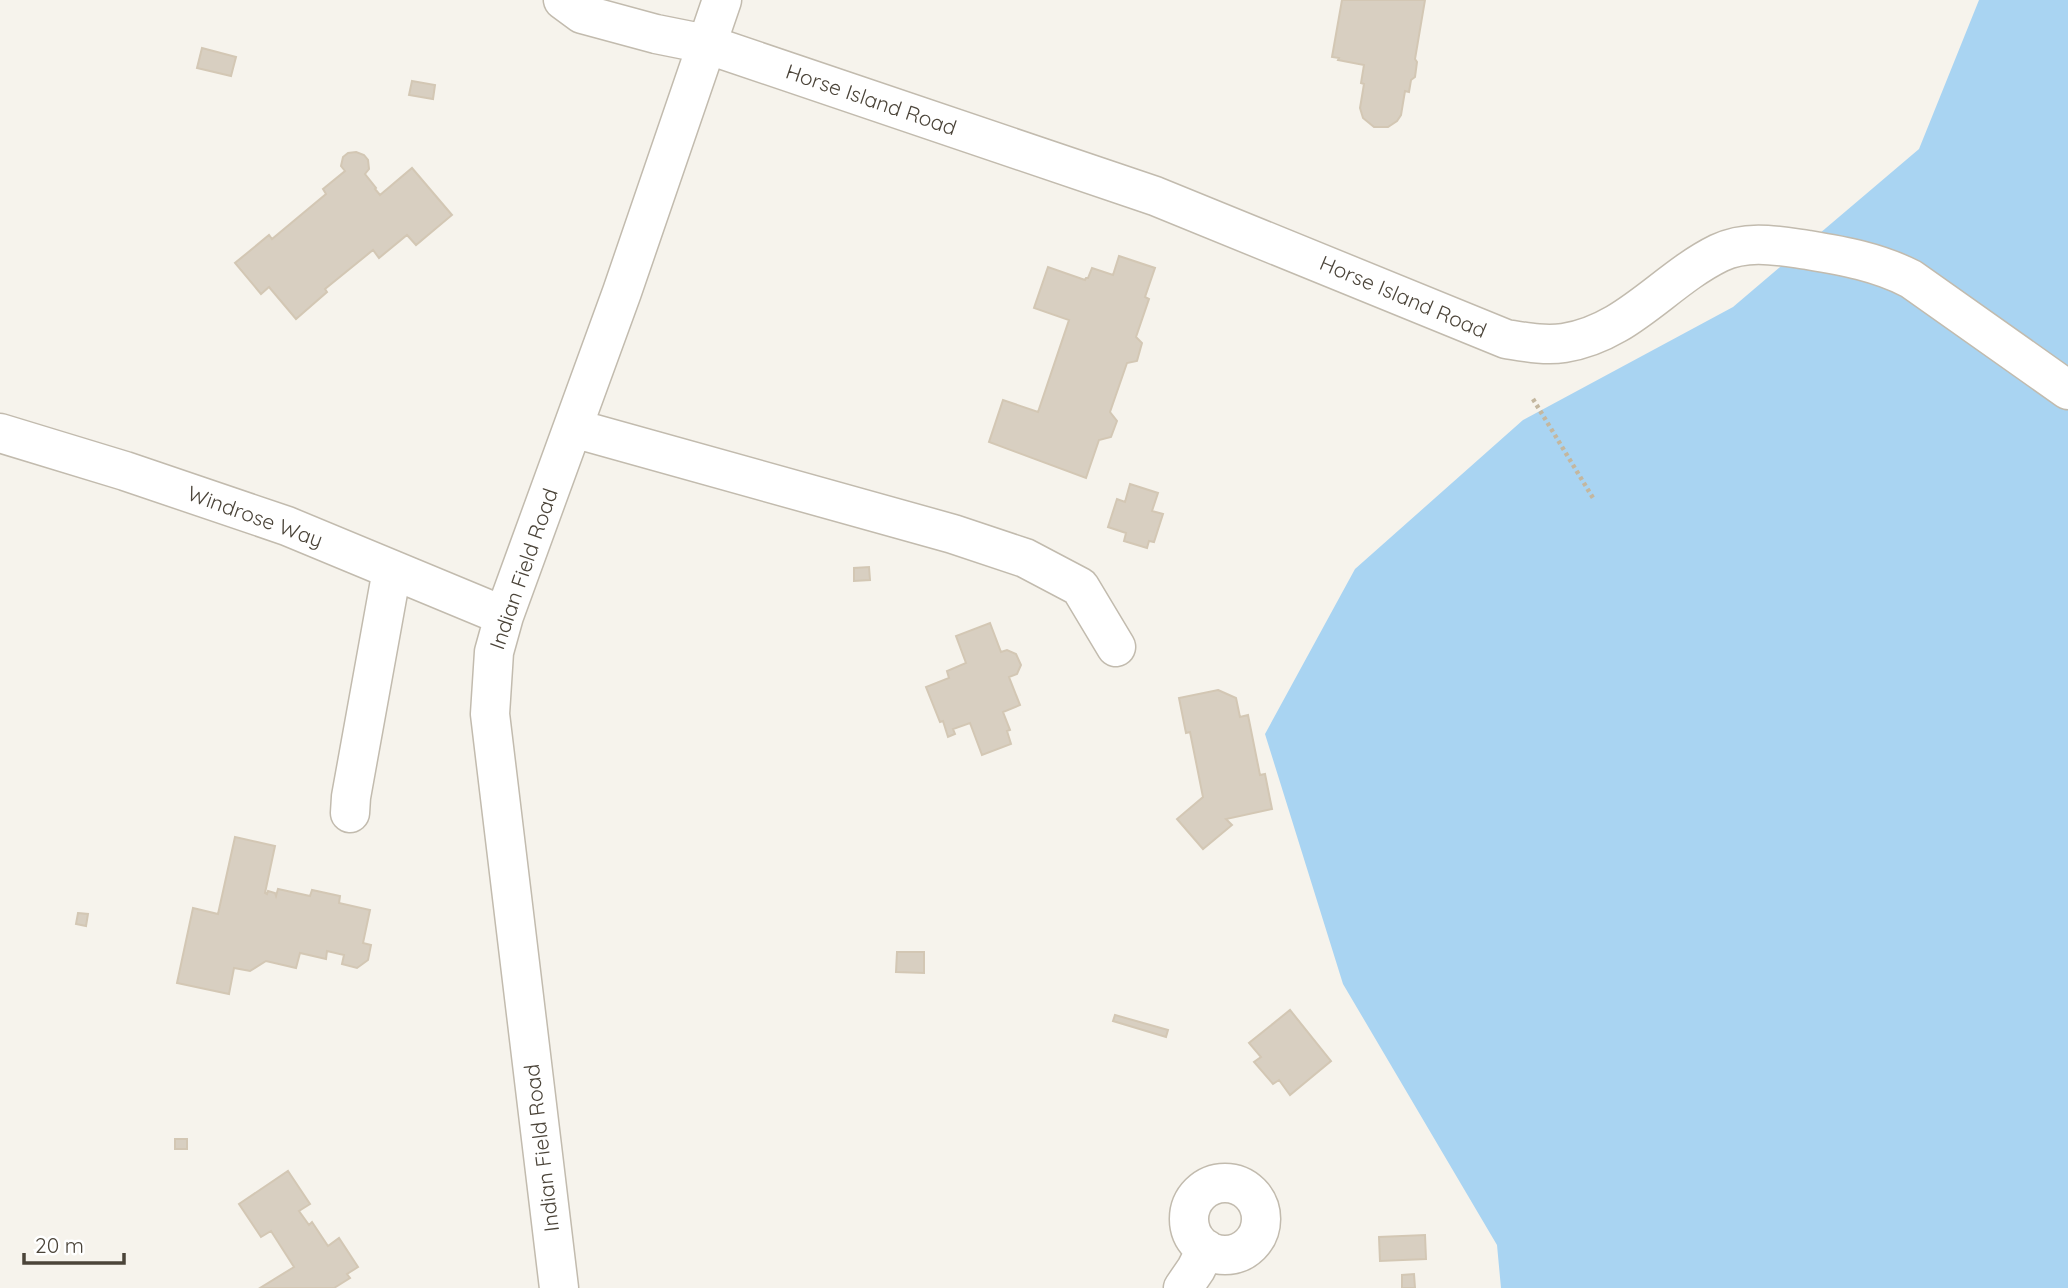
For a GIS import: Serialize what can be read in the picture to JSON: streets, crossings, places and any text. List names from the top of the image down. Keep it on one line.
{"streets":{"street":["Horse Island Road","Windrose Way","Indian Field Road"]},"crossings":[["Horse Island Road","Indian Field Road"],["Windrose Way","Indian Field Road"]],"scale_bar":"20 m"}
